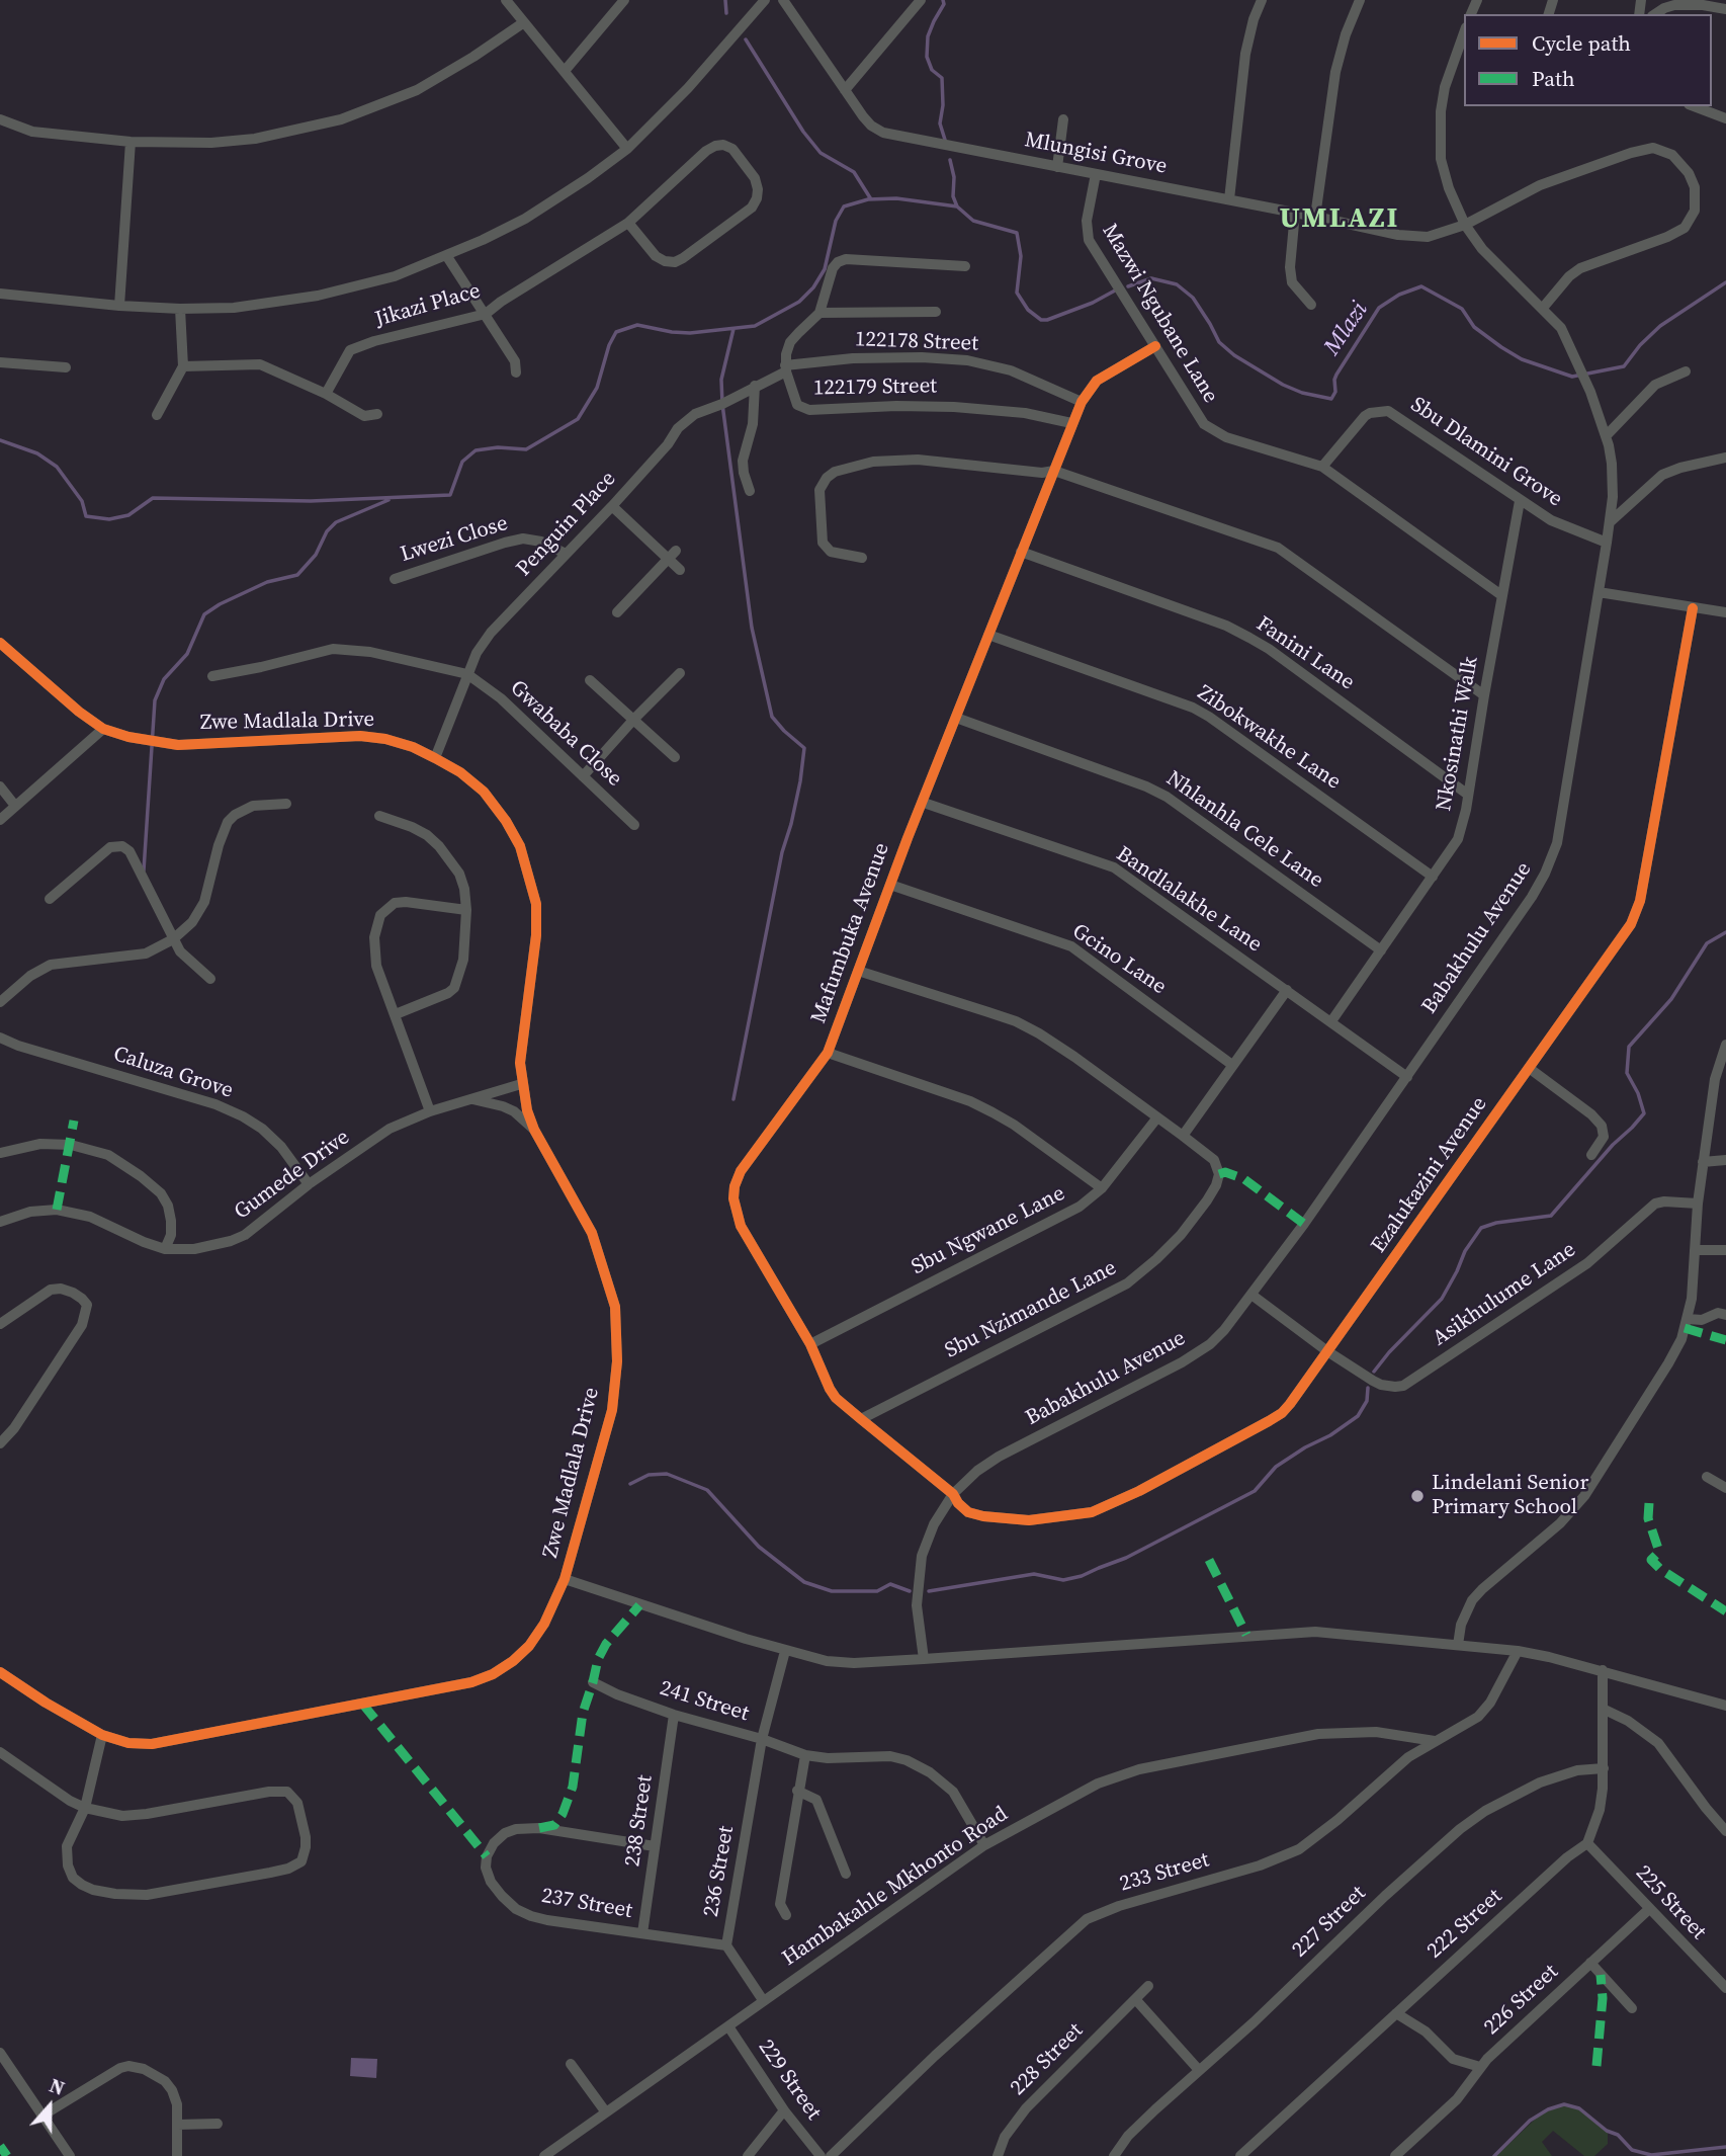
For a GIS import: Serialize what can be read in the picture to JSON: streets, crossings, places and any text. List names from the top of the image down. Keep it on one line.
{"streets":{"street":["Mlungisi Grove","Jikazi Place","Mazwi Ngubane Lane","122178 Street","122179 Street","Sbu Dlamini Grove","Penguin Place","Lwezi Close","Fanini Lane","Zwe Madlala Drive","Gwababa Close","Nkosinathi Walk","Zibokwakhe Lane","Nhlanhla Cele Lane","Bandlalakhe Lane","Mafumbuka Avenue","Babakhulu Avenue","Gcino Lane","Caluza Grove","Gumede Drive","Ezalukazini Avenue","Sbu Ngwane Lane","Asikhulume Lane","Sbu Nzimande Lane","241 Street","238 Street","236 Street","233 Street","Hambakahle Mkhonto Road","225 Street","237 Street","227 Street","222 Street","226 Street","228 Street","229 Street"]},"crossings":[["Mlungisi Grove","Mazwi Ngubane Lane"],["Mlungisi Grove","Babakhulu Avenue"],["Mazwi Ngubane Lane","Sbu Dlamini Grove"],["Mazwi Ngubane Lane","Nkosinathi Walk"],["Mazwi Ngubane Lane","Mafumbuka Avenue"],["122178 Street","122179 Street"],["122178 Street","Penguin Place"],["122178 Street","Mafumbuka Avenue"],["122179 Street","Penguin Place"],["122179 Street","Mafumbuka Avenue"],["Sbu Dlamini Grove","Nkosinathi Walk"],["Sbu Dlamini Grove","Babakhulu Avenue"],["Penguin Place","Lwezi Close"],["Penguin Place","Zwe Madlala Drive"],["Penguin Place","Gwababa Close"],["Fanini Lane","Nkosinathi Walk"],["Fanini Lane","Mafumbuka Avenue"],["Zwe Madlala Drive","Gumede Drive"],["Nkosinathi Walk","Zibokwakhe Lane"],["Nkosinathi Walk","Nhlanhla Cele Lane"],["Nkosinathi Walk","Bandlalakhe Lane"],["Zibokwakhe Lane","Mafumbuka Avenue"],["Nhlanhla Cele Lane","Mafumbuka Avenue"],["Bandlalakhe Lane","Mafumbuka Avenue"],["Bandlalakhe Lane","Babakhulu Avenue"],["Mafumbuka Avenue","Babakhulu Avenue"],["Mafumbuka Avenue","Gcino Lane"],["Mafumbuka Avenue","Ezalukazini Avenue"],["Mafumbuka Avenue","Sbu Ngwane Lane"],["Mafumbuka Avenue","Sbu Nzimande Lane"],["Babakhulu Avenue","Ezalukazini Avenue"],["Babakhulu Avenue","Asikhulume Lane"],["Caluza Grove","Gumede Drive"],["Ezalukazini Avenue","Asikhulume Lane"],["241 Street","238 Street"],["241 Street","236 Street"],["241 Street","Hambakahle Mkhonto Road"],["238 Street","237 Street"],["236 Street","Hambakahle Mkhonto Road"],["236 Street","237 Street"],["233 Street","Hambakahle Mkhonto Road"],["Hambakahle Mkhonto Road","229 Street"],["225 Street","222 Street"],["225 Street","226 Street"],["222 Street","226 Street"]],"districts":["UMLAZI"],"water":["Mlazi"],"places":["Lindelani Senior Primary School"],"legend":["Cycle path","Path"],"north":"top"}
